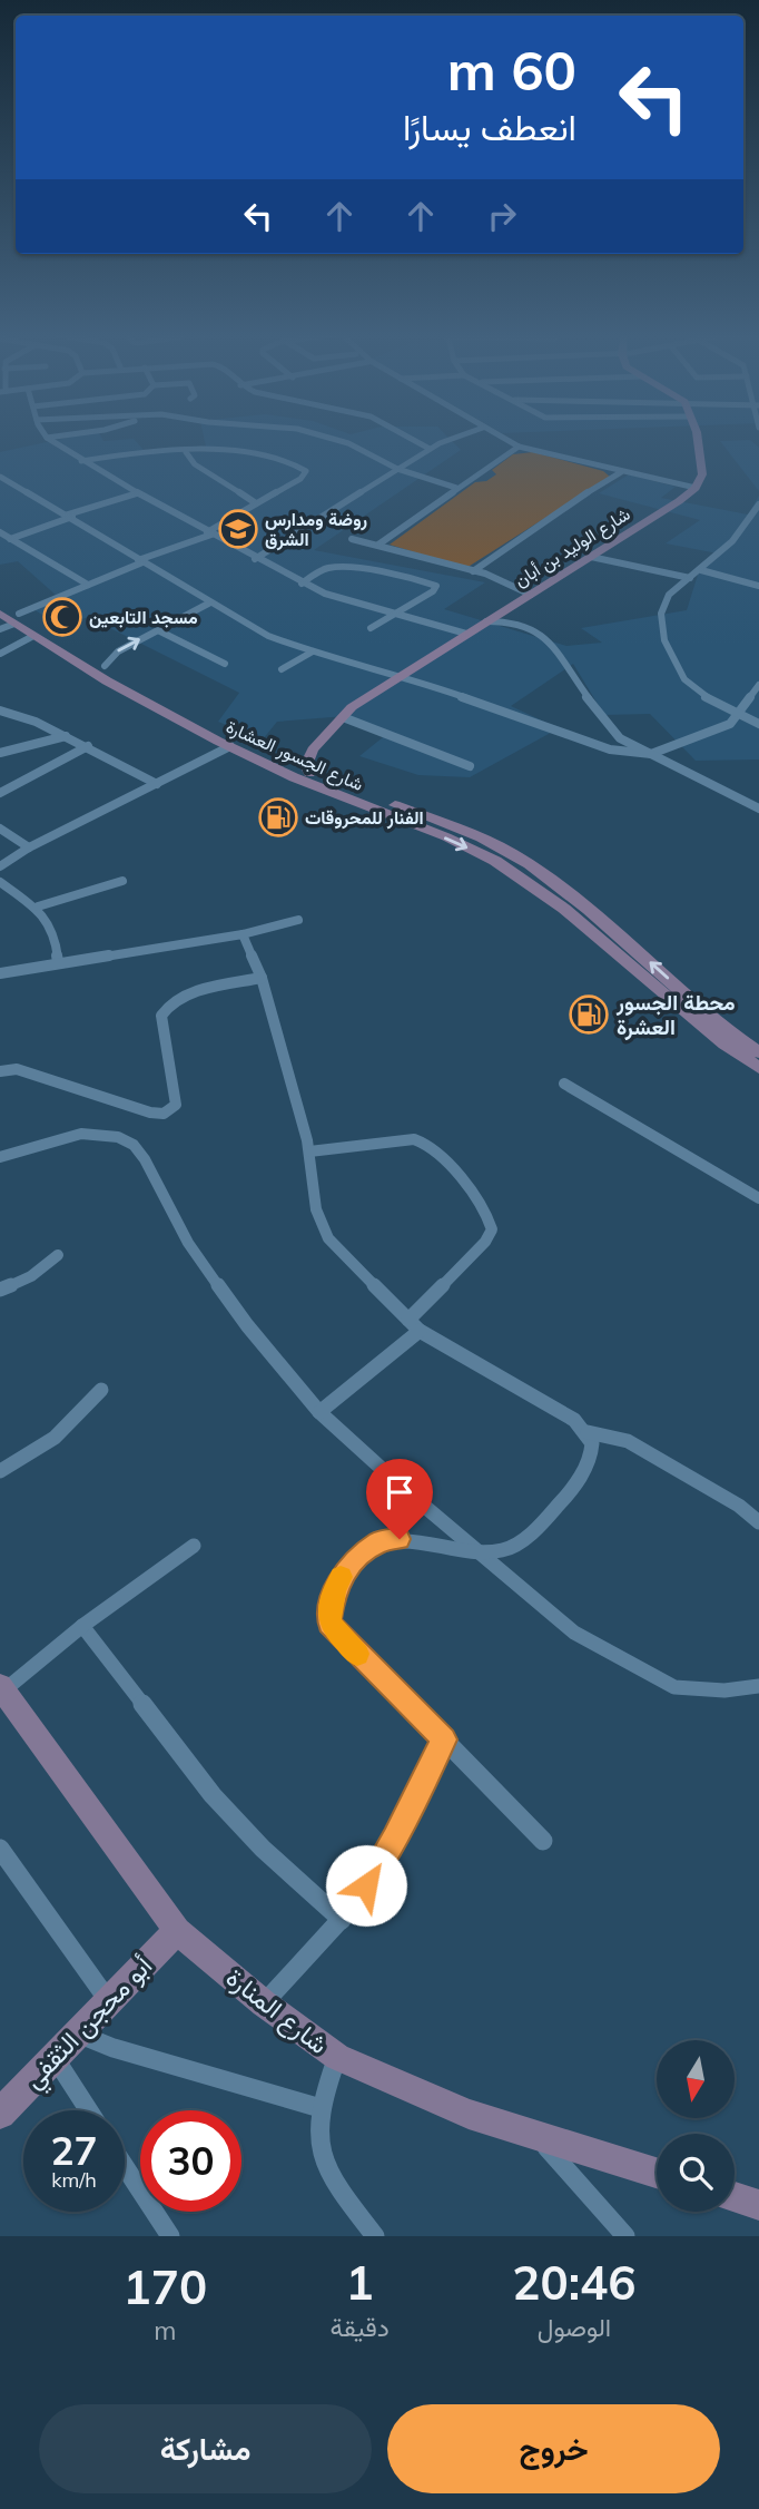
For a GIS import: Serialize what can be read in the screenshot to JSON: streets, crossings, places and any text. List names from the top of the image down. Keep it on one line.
{"streets":{"main road":["شارع الوليد بن أبان","شارع الجسور العشارة","شارع المنارة","أبو محجن الثقفي"]},"crossings":[["شارع المنارة","أبو محجن الثقفي"]],"places":{"school or university":["روضة ومدارس الشرق"],"mosque":["مسجد التابعين"],"fuel station":["الفنار للمحروقات","محطة الجسور العشرة"]},"north":"bottom","page":{"turn":["60 m","انعطف يسارًا"],"speed":"27 km/h","limit":"30","eta":["20:46","الوصول","1","دقيقة","170","m"],"buttons":["خروج","مشاركة"]}}
